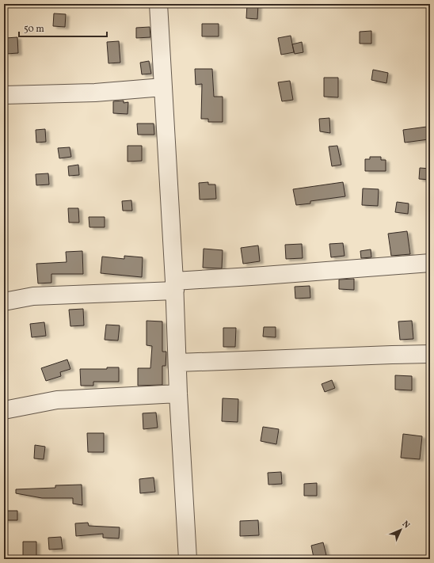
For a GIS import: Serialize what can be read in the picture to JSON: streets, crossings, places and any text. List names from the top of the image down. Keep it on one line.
{"scale_bar":"50 m","north":"top right"}
